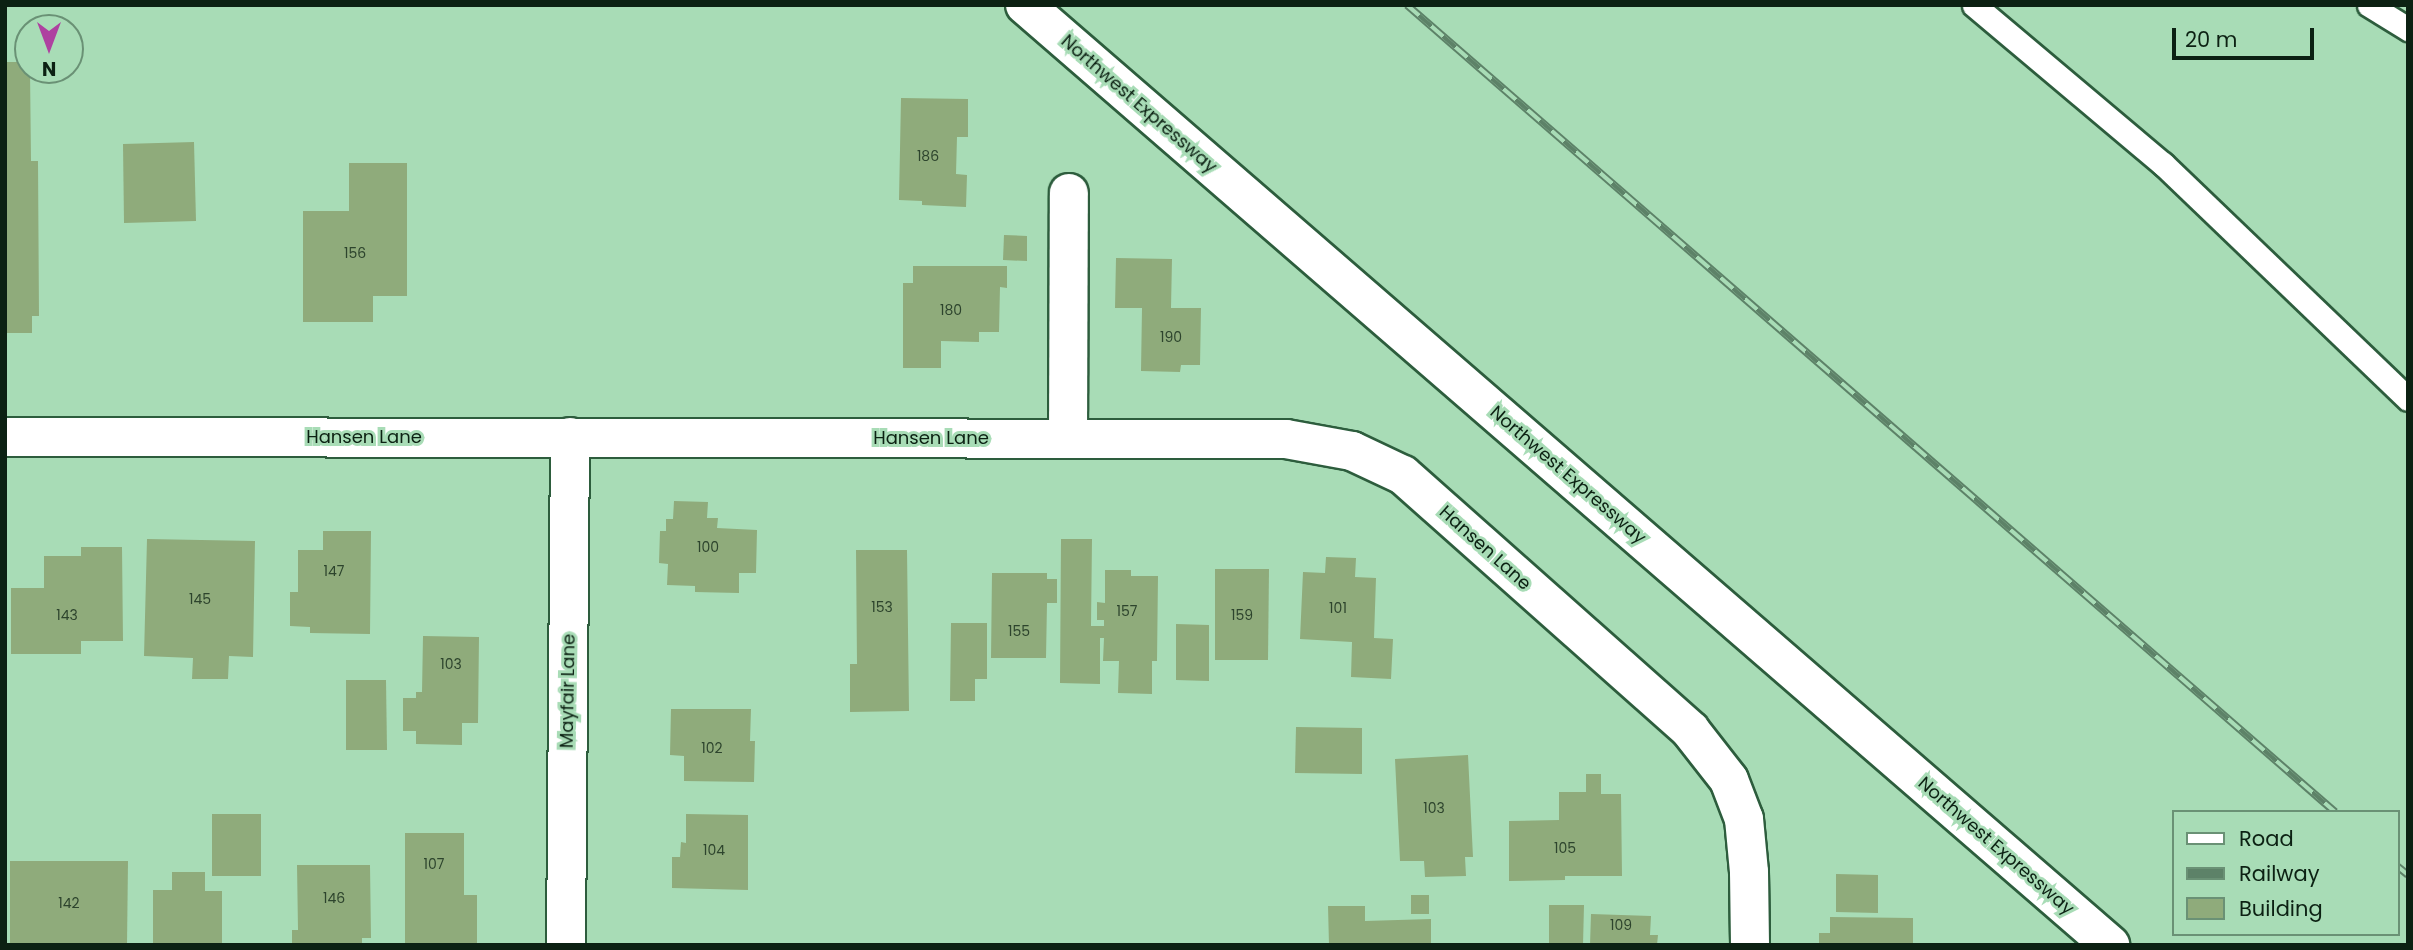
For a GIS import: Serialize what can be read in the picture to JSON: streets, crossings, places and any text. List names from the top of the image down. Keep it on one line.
{"streets":{"street":["Northwest Expressway","Hansen Lane","Mayfair Lane"]},"crossings":[["Hansen Lane","Mayfair Lane"]],"house_numbers":["186","156","180","190","100","147","145","153","101","157","143","159","155","103","102","103","105","104","107","146","142","109"],"legend":["Road","Railway","Building"],"scale_bar":"20 m","north":"bottom"}
